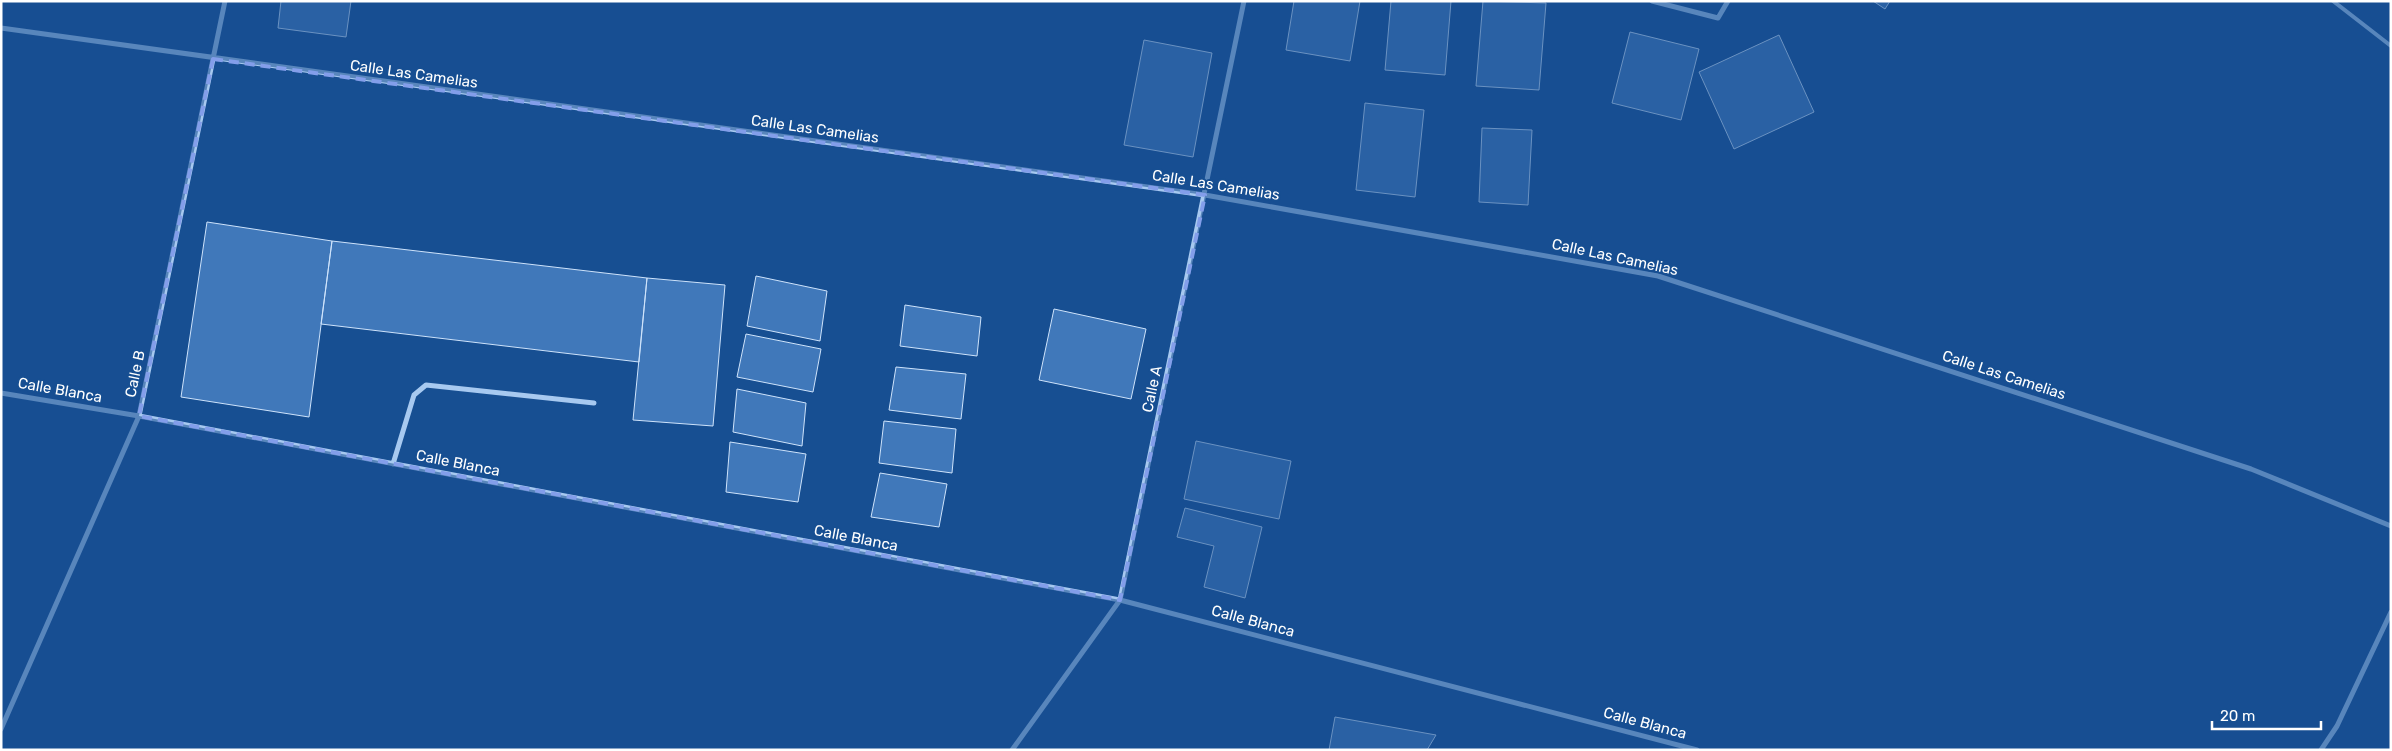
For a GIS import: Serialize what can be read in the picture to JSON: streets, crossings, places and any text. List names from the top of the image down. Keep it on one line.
{"streets":{"street":["Calle Las Camelias","Calle B","Calle A","Calle Blanca"]},"crossings":[["Calle Las Camelias","Calle B"],["Calle Las Camelias","Calle A"],["Calle B","Calle Blanca"],["Calle A","Calle Blanca"]],"scale_bar":"20 m"}
